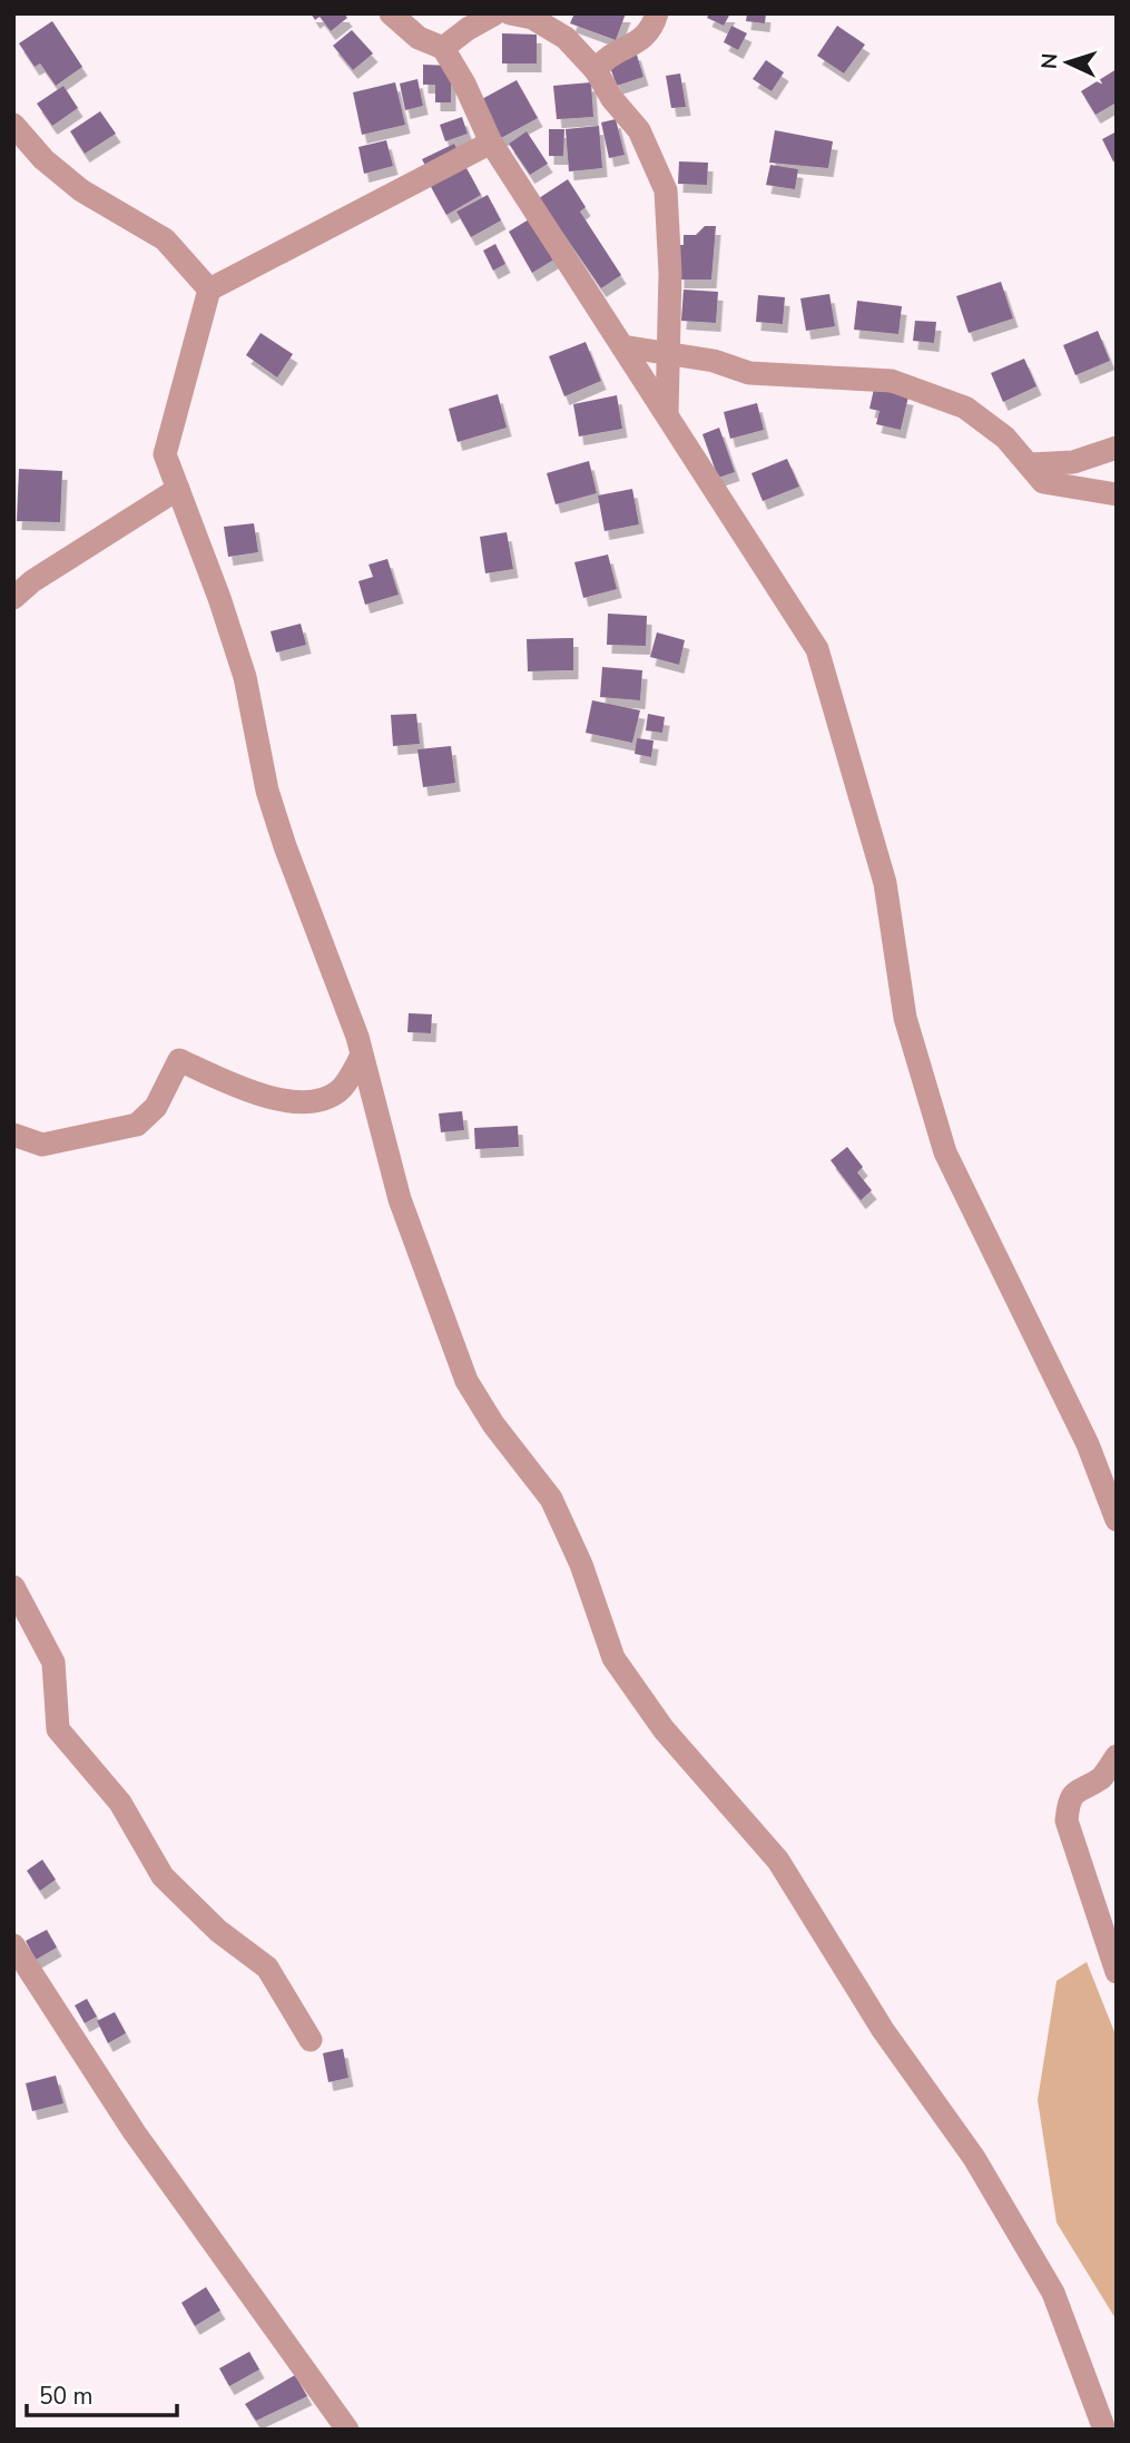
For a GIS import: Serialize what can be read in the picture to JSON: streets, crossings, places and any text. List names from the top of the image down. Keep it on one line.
{"scale_bar":"50 m","north":"left"}
